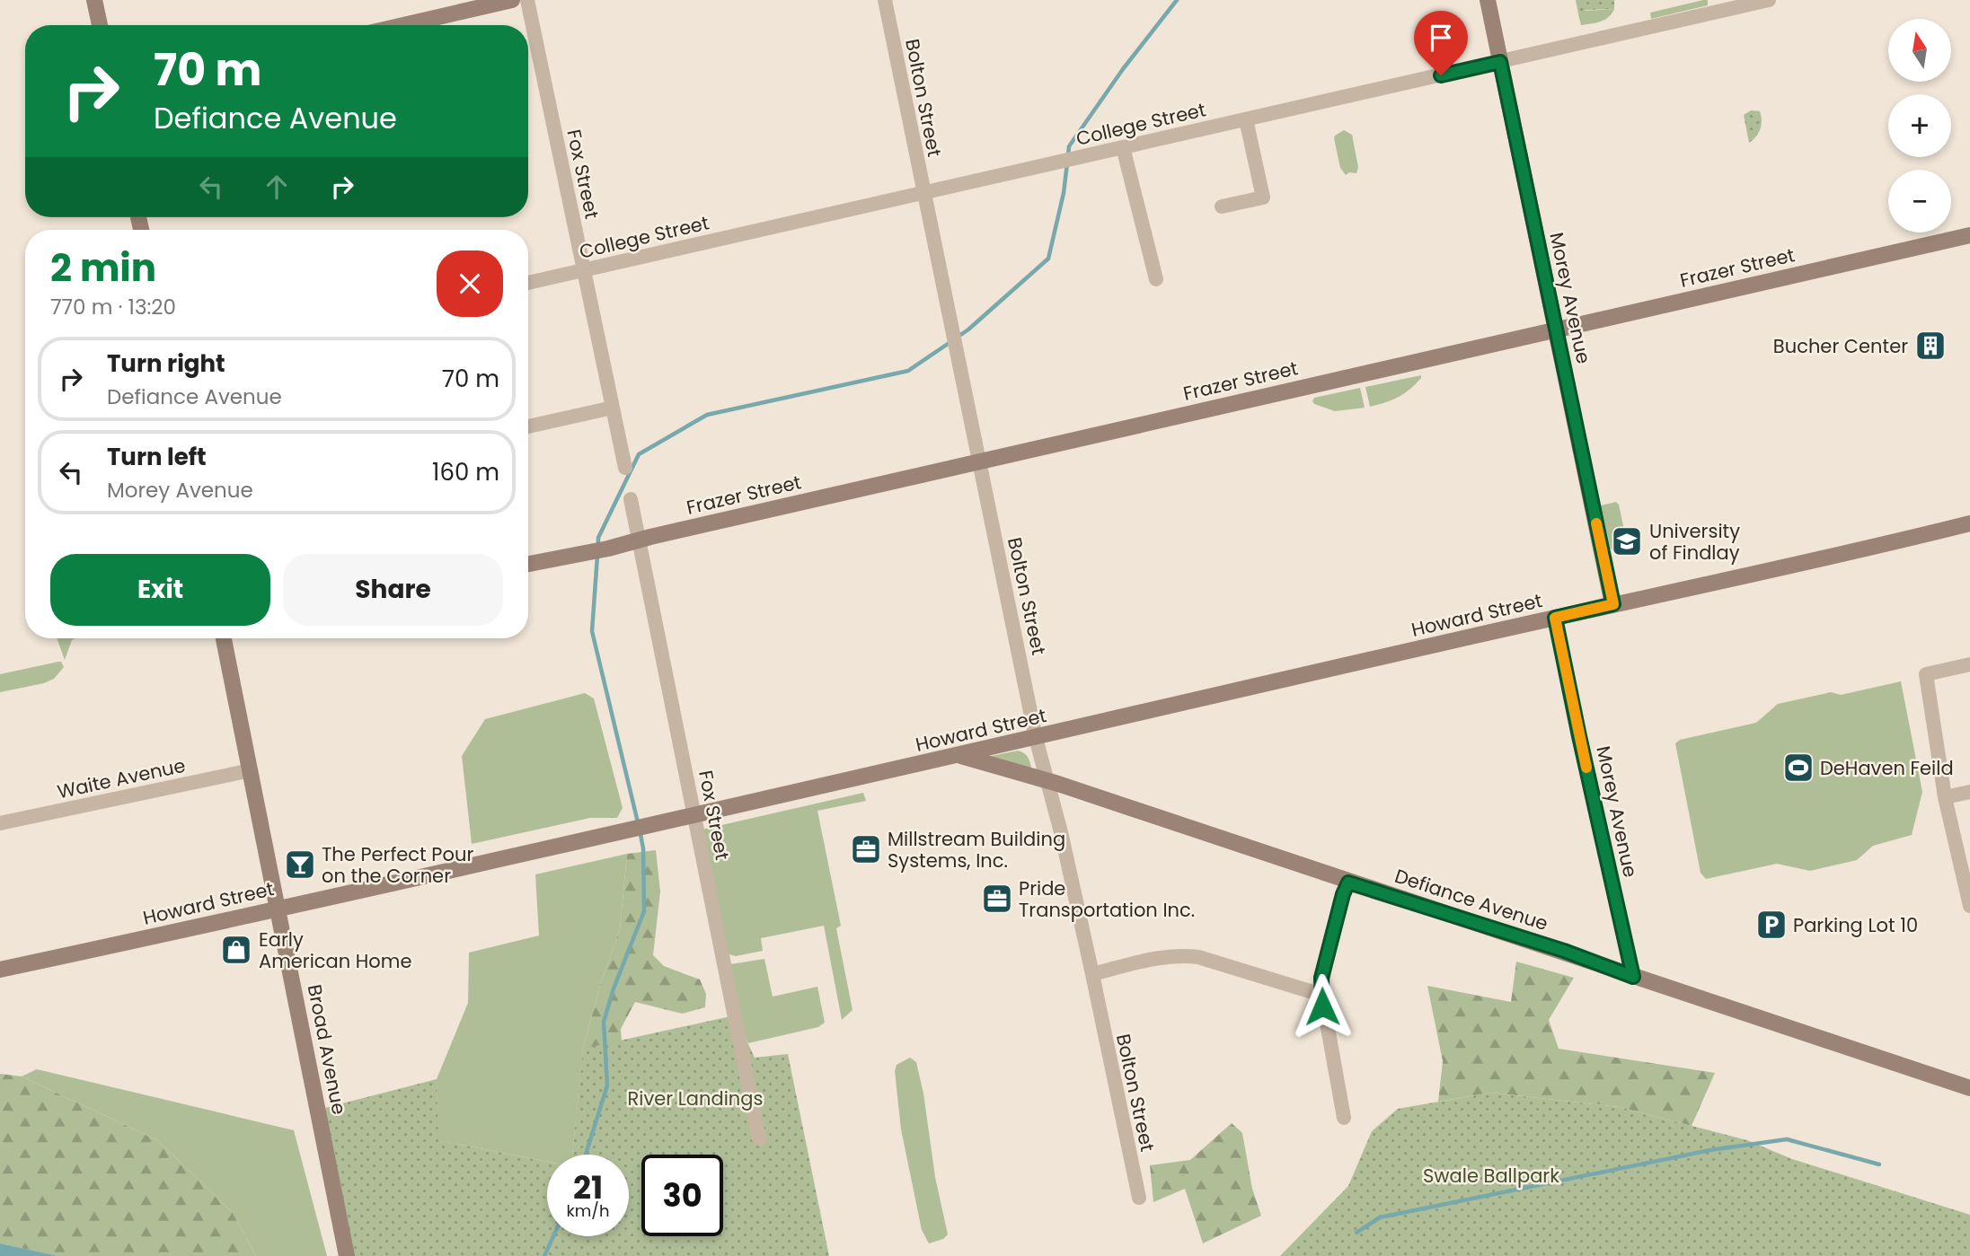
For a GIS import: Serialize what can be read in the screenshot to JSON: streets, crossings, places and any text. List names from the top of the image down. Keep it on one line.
{"streets":{"street":["Bolton Street","College Street","Fox Street","Frazer Street","Morey Avenue","Howard Street","Waite Avenue","Defiance Avenue","Broad Avenue"]},"crossings":[["Bolton Street","College Street"],["Bolton Street","Frazer Street"],["Bolton Street","Howard Street"],["Bolton Street","Defiance Avenue"],["College Street","Fox Street"],["College Street","Morey Avenue"],["Fox Street","Frazer Street"],["Fox Street","Howard Street"],["Frazer Street","Morey Avenue"],["Morey Avenue","Howard Street"],["Morey Avenue","Defiance Avenue"],["Howard Street","Defiance Avenue"],["Howard Street","Broad Avenue"],["Waite Avenue","Broad Avenue"]],"parks":["River Landings","Swale Ballpark"],"places":{"building":["Bucher Center"],"school or university":["University of Findlay"],"sports":["DeHaven Feild"],"office":["Millstream Building Systems, Inc.","Pride Transportation Inc."],"bar":["The Perfect Pour on the Corner"],"parking":["Parking Lot 10"],"shop":["Early American Home"]},"north":"top","page":{"map_buttons":["+","−"],"turn":["70 m","Defiance Avenue"],"heading":["2 min","770 m · 13:20"],"list":[{"name":"Turn right","note":"Defiance Avenue","value":"70 m"},{"name":"Turn left","note":"Morey Avenue","value":"160 m"}],"buttons":["Exit","Share"],"speed":"21 km/h","limit":"30"}}
